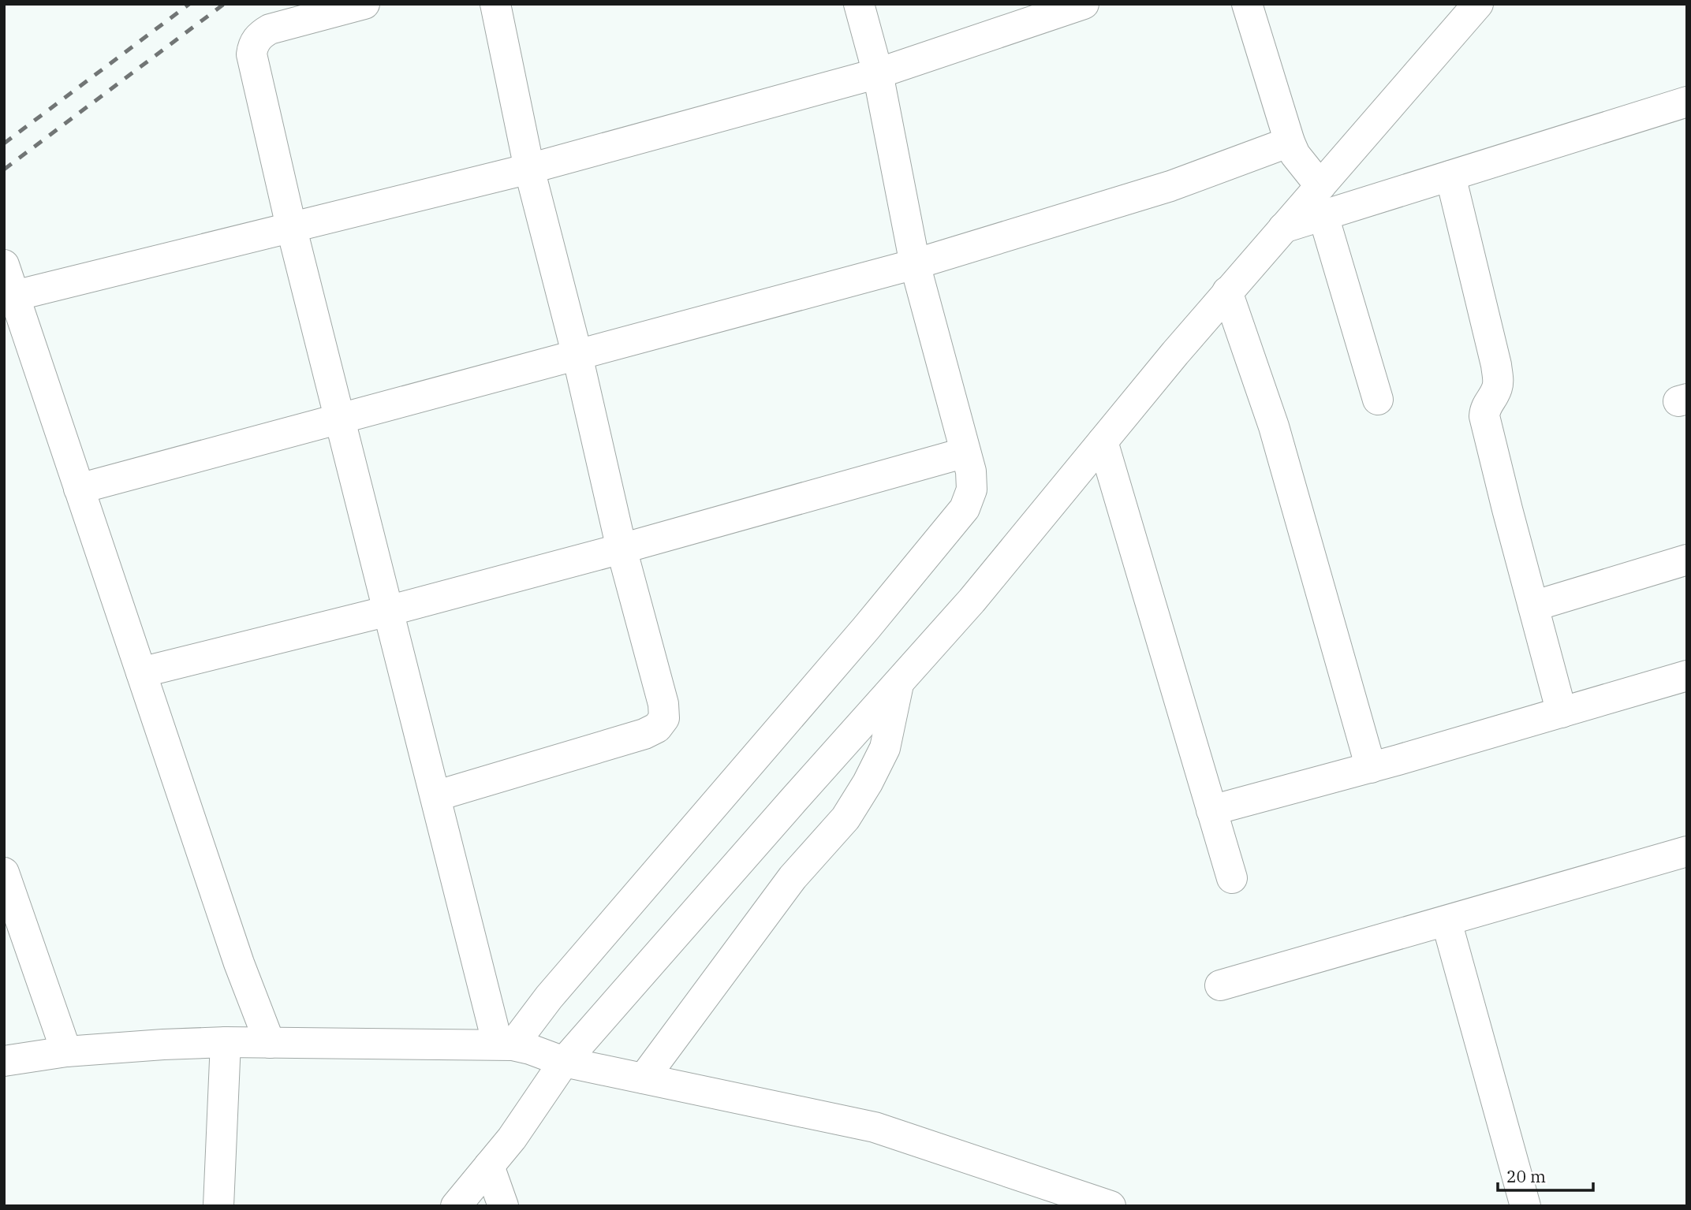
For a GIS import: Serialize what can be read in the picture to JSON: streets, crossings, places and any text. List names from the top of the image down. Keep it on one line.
{"scale_bar":"20 m"}
